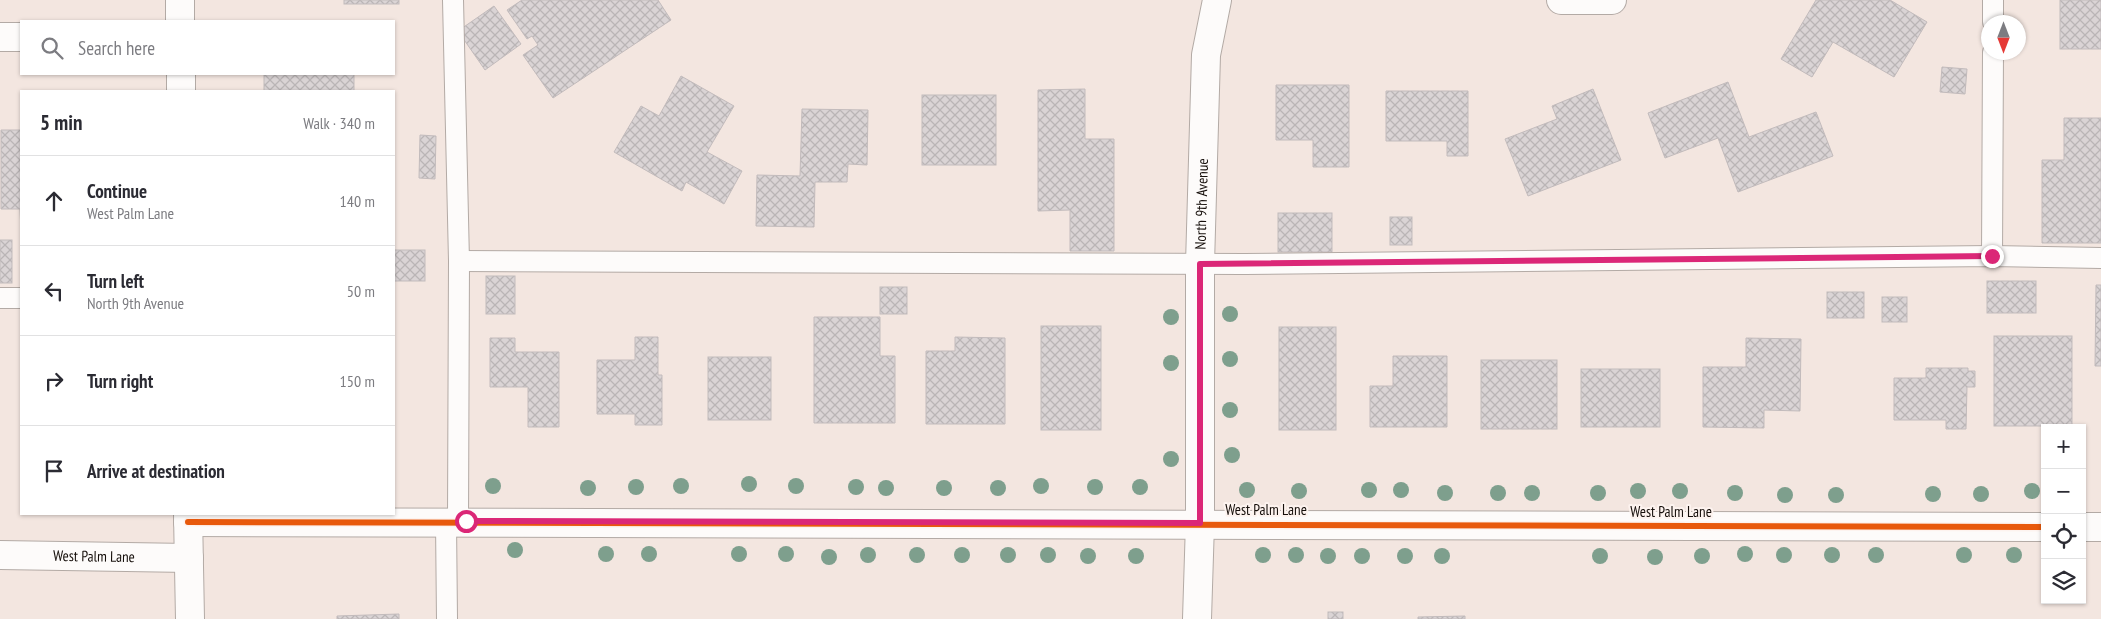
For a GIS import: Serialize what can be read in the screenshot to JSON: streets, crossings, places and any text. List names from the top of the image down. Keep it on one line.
{"streets":{"street":["North 9th Avenue","West Palm Lane"]},"crossings":[["North 9th Avenue","West Palm Lane"]],"north":"bottom","page":{"search":"Search here","heading":["5 min","Walk · 340 m"],"list":[["Continue","West Palm Lane","140 m"],["Turn left","North 9th Avenue","50 m"],["Turn right","150 m"],"Arrive at destination"],"map_buttons":["+","−"]}}
